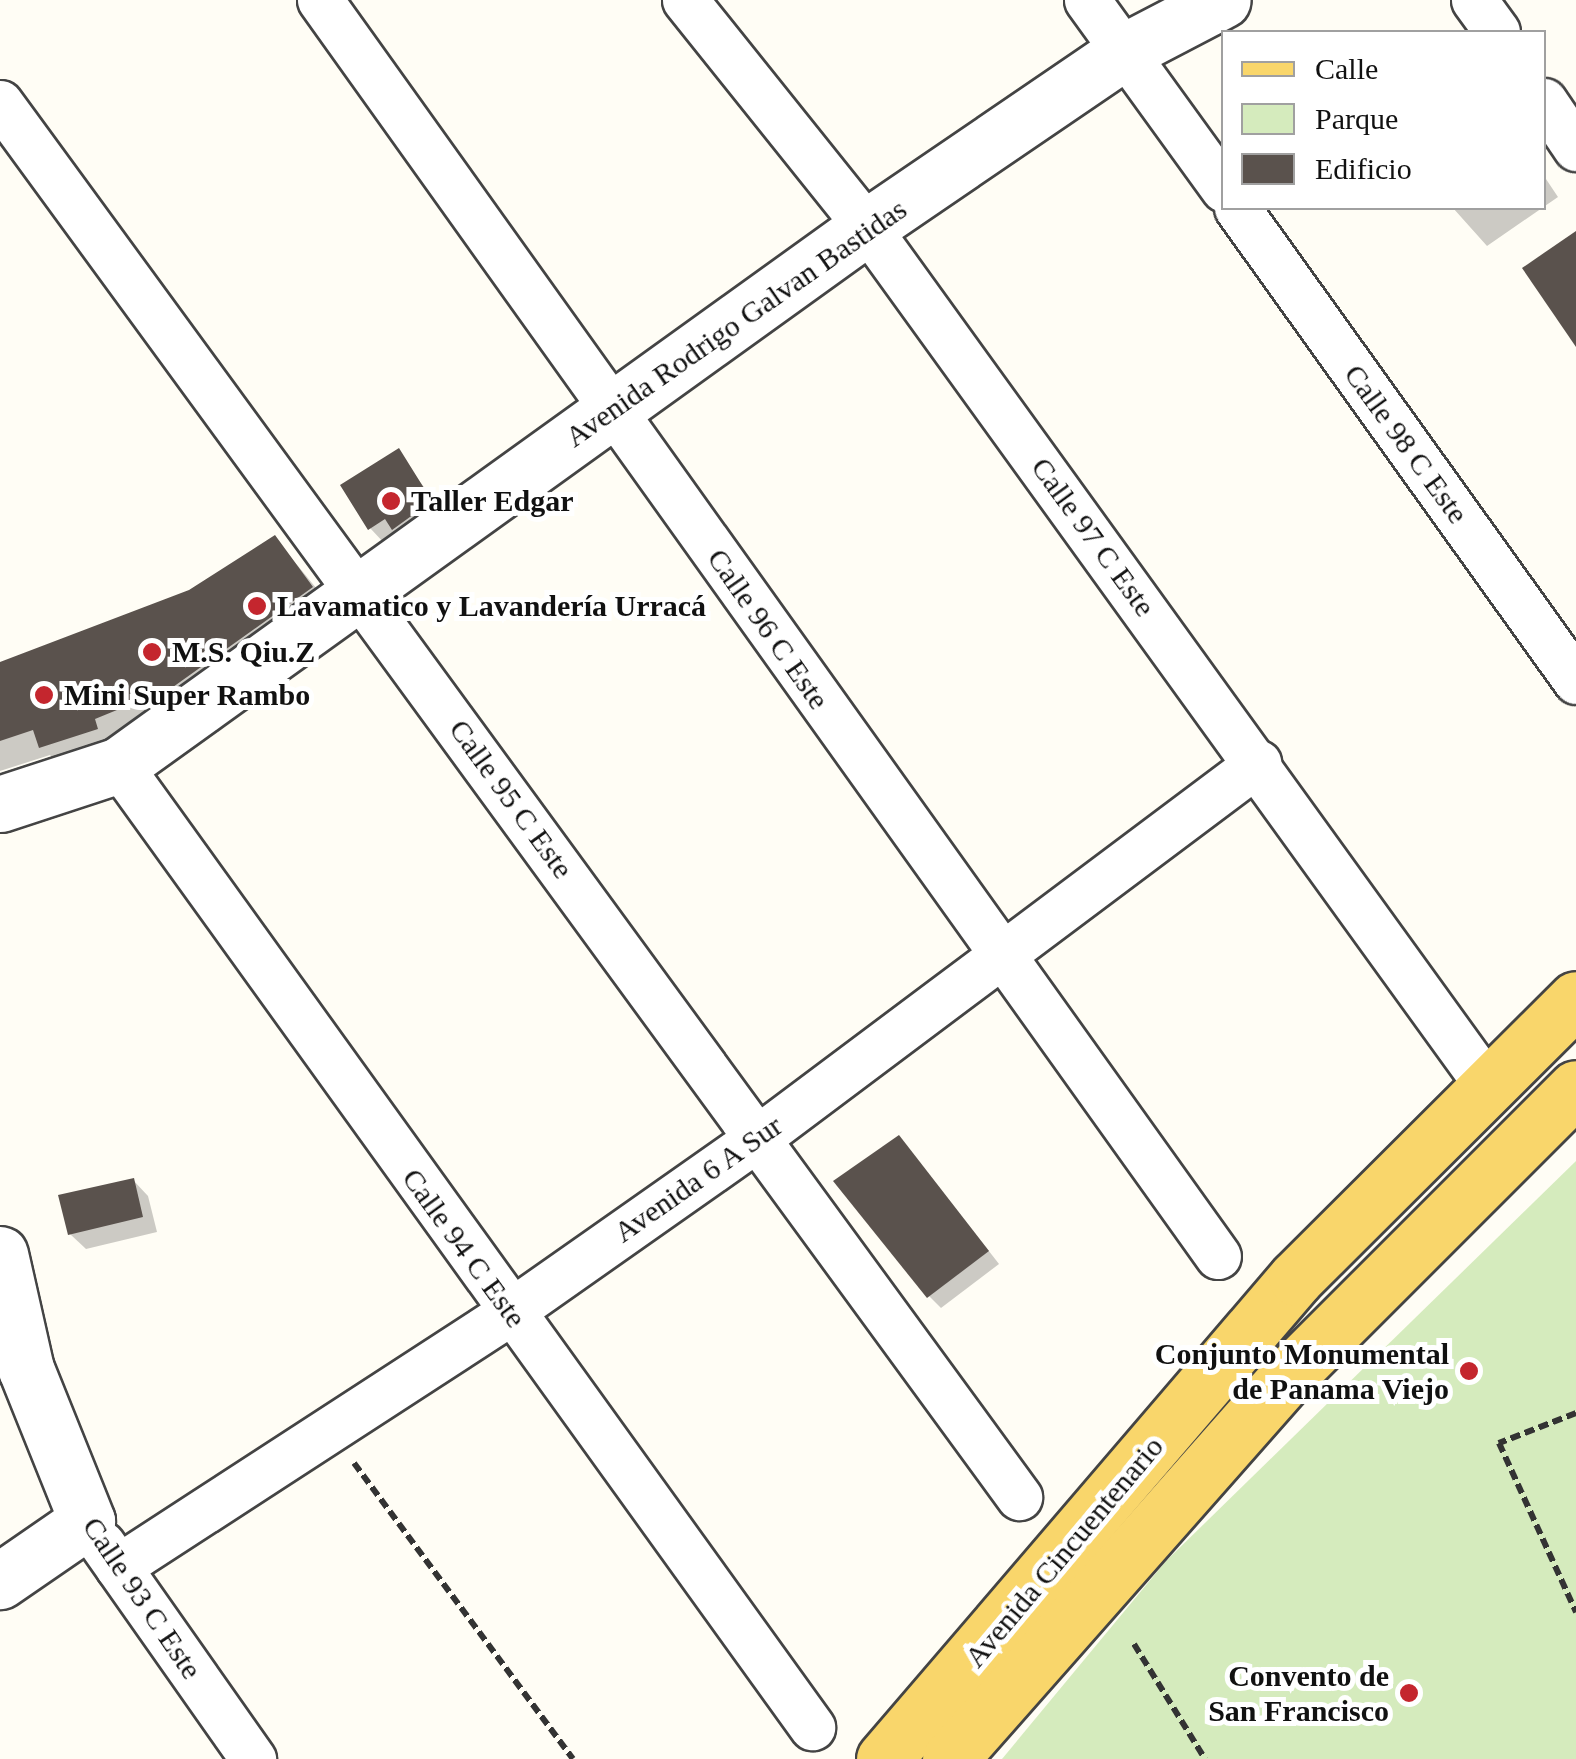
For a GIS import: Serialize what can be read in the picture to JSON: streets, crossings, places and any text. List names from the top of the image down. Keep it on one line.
{"streets":{"main road":["Avenida Cincuentenario"],"street":["Avenida Rodrigo Galvan Bastidas","Calle 98 C Este","Calle 97 C Este","Calle 96 C Este","Calle 95 C Este","Avenida 6 A Sur","Calle 94 C Este","Calle 93 C Este"]},"crossings":[["Avenida Rodrigo Galvan Bastidas","Calle 97 C Este"],["Avenida Rodrigo Galvan Bastidas","Calle 96 C Este"],["Avenida Rodrigo Galvan Bastidas","Calle 95 C Este"],["Avenida Rodrigo Galvan Bastidas","Calle 94 C Este"],["Calle 97 C Este","Avenida 6 A Sur"],["Calle 97 C Este","Avenida Cincuentenario"],["Calle 96 C Este","Avenida 6 A Sur"],["Calle 95 C Este","Avenida 6 A Sur"],["Avenida 6 A Sur","Calle 94 C Este"],["Avenida 6 A Sur","Calle 93 C Este"]],"places":["Taller Edgar","Lavamatico y Lavandería Urracá","M.S. Qiu.Z","Mini Super Rambo","Conjunto Monumental de Panama Viejo","Convento de San Francisco"],"legend":["Calle","Parque","Edificio"]}
